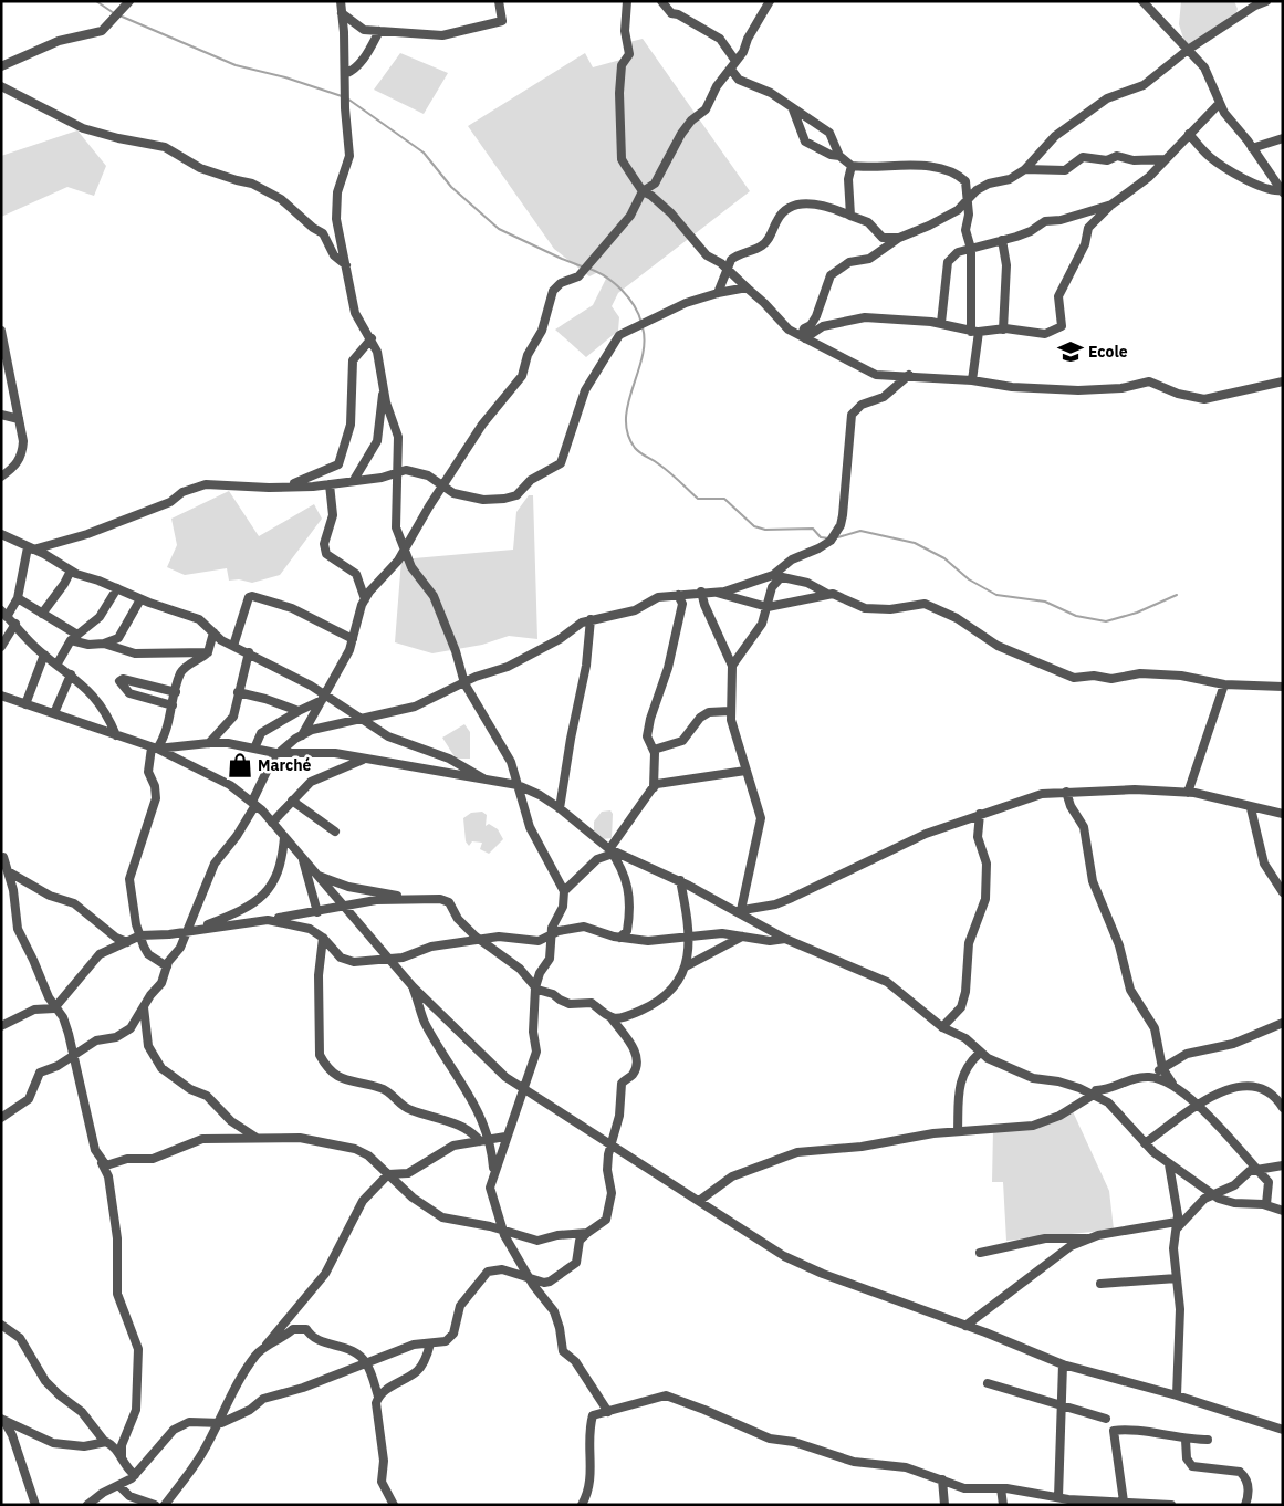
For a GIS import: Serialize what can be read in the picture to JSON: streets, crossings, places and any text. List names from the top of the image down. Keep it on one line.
{"places":{"school or university":["Ecole"],"shop":["Marché"]}}
